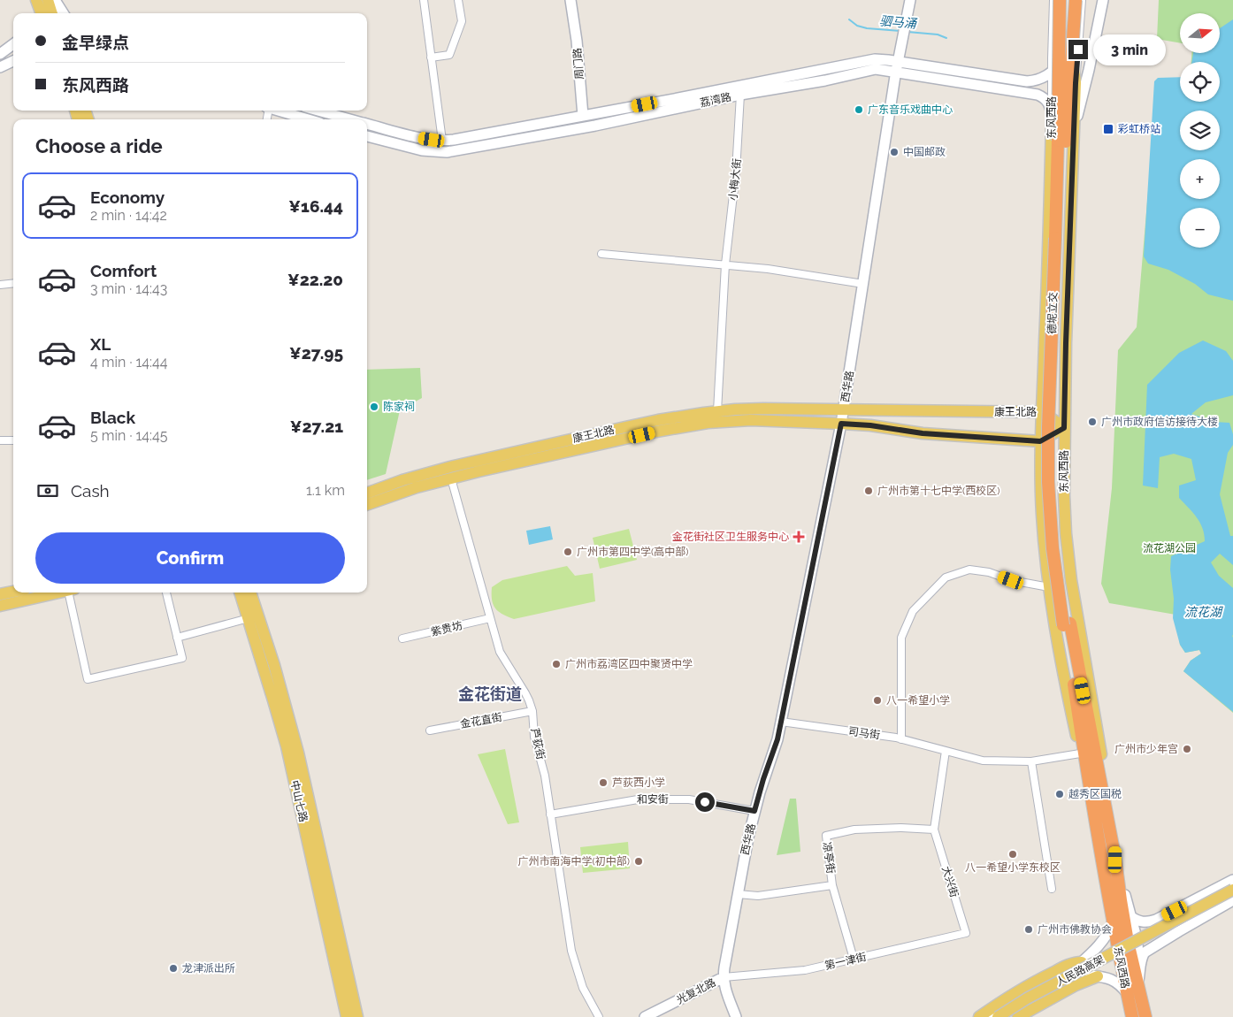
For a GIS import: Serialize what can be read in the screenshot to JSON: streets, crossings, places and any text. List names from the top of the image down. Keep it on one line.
{"streets":{"highway":["东风西路","德坭立交"],"main road":["周门路","荔湾路","西华路","康王北路","中山七路","人民路高架","光复北路"],"street":["小梅大街","紫贵坊","金花直街","司马街","芦荻街","和安街","凉亭街","大兴街","第一津街"]},"crossings":[["周门路","荔湾路"],["荔湾路","东风西路"],["荔湾路","小梅大街"],["荔湾路","西华路"],["东风西路","德坭立交"],["东风西路","康王北路"],["东风西路","司马街"],["小梅大街","康王北路"],["西华路","康王北路"],["西华路","司马街"],["西华路","和安街"],["西华路","第一津街"],["西华路","光复北路"],["康王北路","芦荻街"],["紫贵坊","芦荻街"],["金花直街","芦荻街"],["芦荻街","和安街"],["凉亭街","大兴街"],["凉亭街","第一津街"],["大兴街","第一津街"],["第一津街","光复北路"]],"districts":["金花街道"],"water":["驷马涌","流花湖"],"parks":["流花湖公园"],"places":{"other":["广东音乐戏曲中心","中国邮政","陈家祠","广州市政府信访接待大楼","广州市第十七中学(西校区)","广州市第四中学(高中部)","广州市荔湾区四中聚贤中学","八一希望小学","广州市少年宫","芦荻西小学","越秀区国税","八一希望小学东校区","广州市南海中学(初中部)","广州市佛教协会","龙津派出所"],"transit":["彩虹桥站"],"health":["金花街社区卫生服务中心"]},"north":"right","page":{"map_buttons":["+","−"],"banner":["金早绿点","东风西路"],"bubble":"3 min","heading":"Choose a ride","list":[{"name":"Economy","note":"2 min · 14:42","value":"¥16.44"},{"name":"Comfort","note":"3 min · 14:43","value":"¥22.20"},{"name":"XL","note":"4 min · 14:44","value":"¥27.95"},{"name":"Black","note":"5 min · 14:45","value":"¥27.21"}],"pay":["Cash","1.1 km"],"buttons":"Confirm"}}
